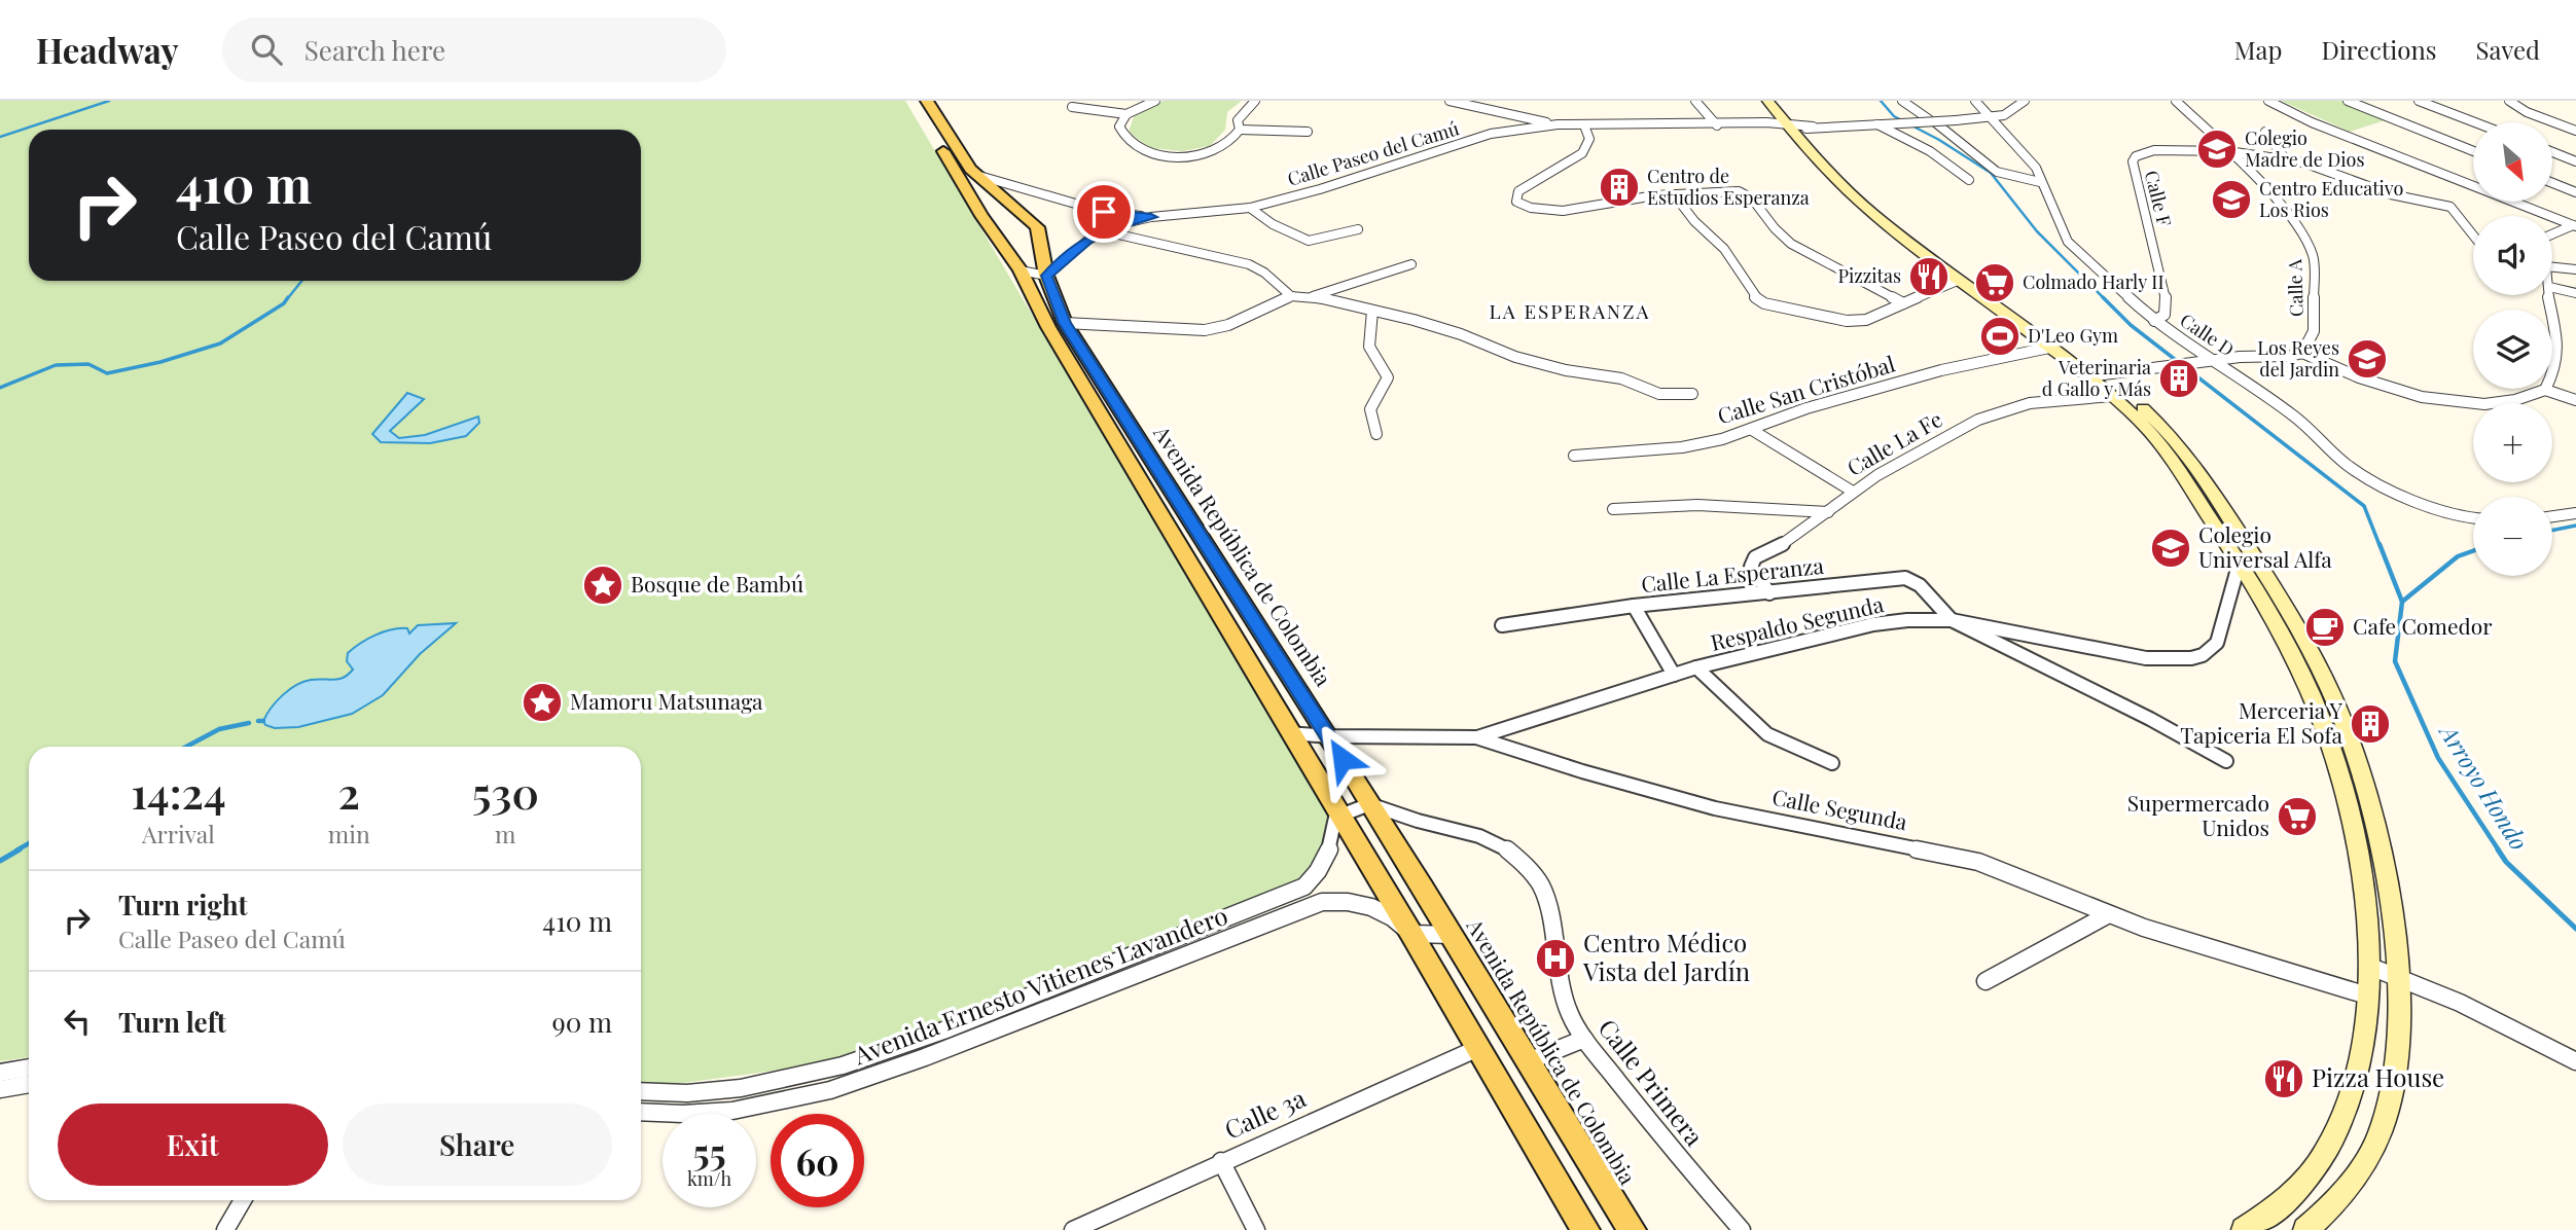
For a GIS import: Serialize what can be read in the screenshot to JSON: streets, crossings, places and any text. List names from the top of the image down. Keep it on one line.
{"streets":{"main road":["Avenida República de Colombia"],"street":["Calle Paseo del Camú","Calle F","Calle A","Calle D","Calle San Cristóbal","Calle La Fe","Calle La Esperanza","Respaldo Segunda","Calle Segunda","Avenida Ernesto Vitienes Lavandero","Calle Primera","Calle 3a"]},"crossings":[["Calle Paseo del Camú","Calle D"],["Calle Paseo del Camú","Avenida República de Colombia"],["Calle F","Calle A"],["Calle F","Calle D"],["Calle La Fe","Calle La Esperanza"],["Avenida República de Colombia","Calle Segunda"],["Avenida República de Colombia","Avenida Ernesto Vitienes Lavandero"],["Avenida República de Colombia","Calle Primera"],["Avenida República de Colombia","Calle 3a"],["Calle La Esperanza","Respaldo Segunda"],["Respaldo Segunda","Calle Segunda"]],"districts":["LA ESPERANZA"],"water":["Arroyo Hondo"],"places":{"school or university":["Colegio Madre de Dios","Centro Educativo Los Rios","Los Reyes del Jardin","Colegio Universal Alfa"],"building":["Centro de Estudios Esperanza","Veterinaria d Gallo y Más","Merceria Y Tapiceria El Sofa"],"restaurant":["Pizzitas","Pizza House"],"supermarket":["Colmado Harly II","Supermercado Unidos"],"sports":["D'Leo Gym"],"place":["Bosque de Bambú","Mamoru Matsunaga"],"cafe":["Cafe Comedor"],"hospital":["Centro Médico Vista del Jardín"]},"north":"bottom right","page":{"header":"Headway","search":"Search here","nav":["Map","Directions","Saved"],"map_buttons":["+","−"],"turn":["410 m","Calle Paseo del Camú"],"eta":["14:24","Arrival","2","min","530","m"],"list":[{"name":"Turn right","note":"Calle Paseo del Camú","value":"410 m"},{"name":"Turn left","value":"90 m"}],"buttons":["Exit","Share"],"speed":"55 km/h","limit":"60"}}
